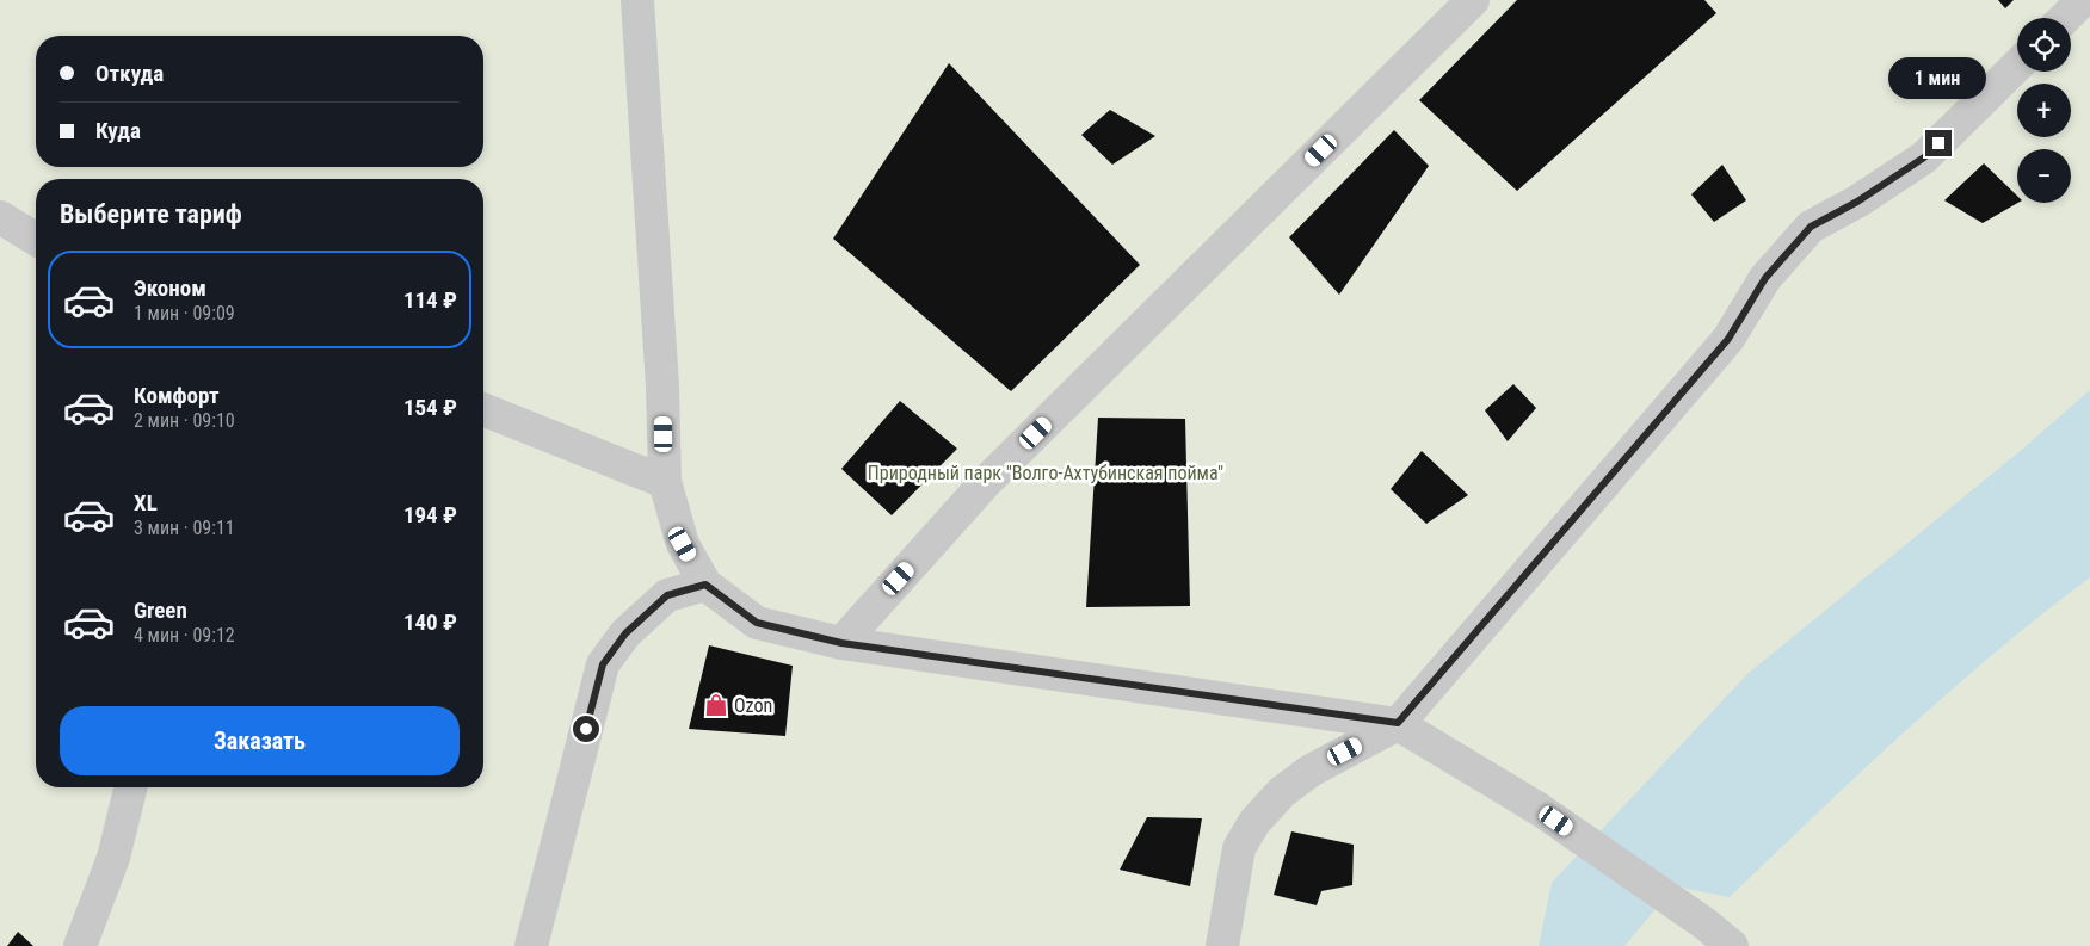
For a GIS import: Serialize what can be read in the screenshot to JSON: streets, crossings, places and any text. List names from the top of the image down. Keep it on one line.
{"parks":["Природный парк \"Волго-Ахтубинская пойма\""],"places":{"shop":["Ozon"]},"page":{"map_buttons":["+","−"],"banner":["Откуда","Куда"],"bubble":"1 мин","heading":"Выберите тариф","list":[{"name":"Эконом","note":"1 мин · 09:09","value":"114 ₽"},{"name":"Комфорт","note":"2 мин · 09:10","value":"154 ₽"},{"name":"XL","note":"3 мин · 09:11","value":"194 ₽"},{"name":"Green","note":"4 мин · 09:12","value":"140 ₽"}],"buttons":"Заказать"}}
